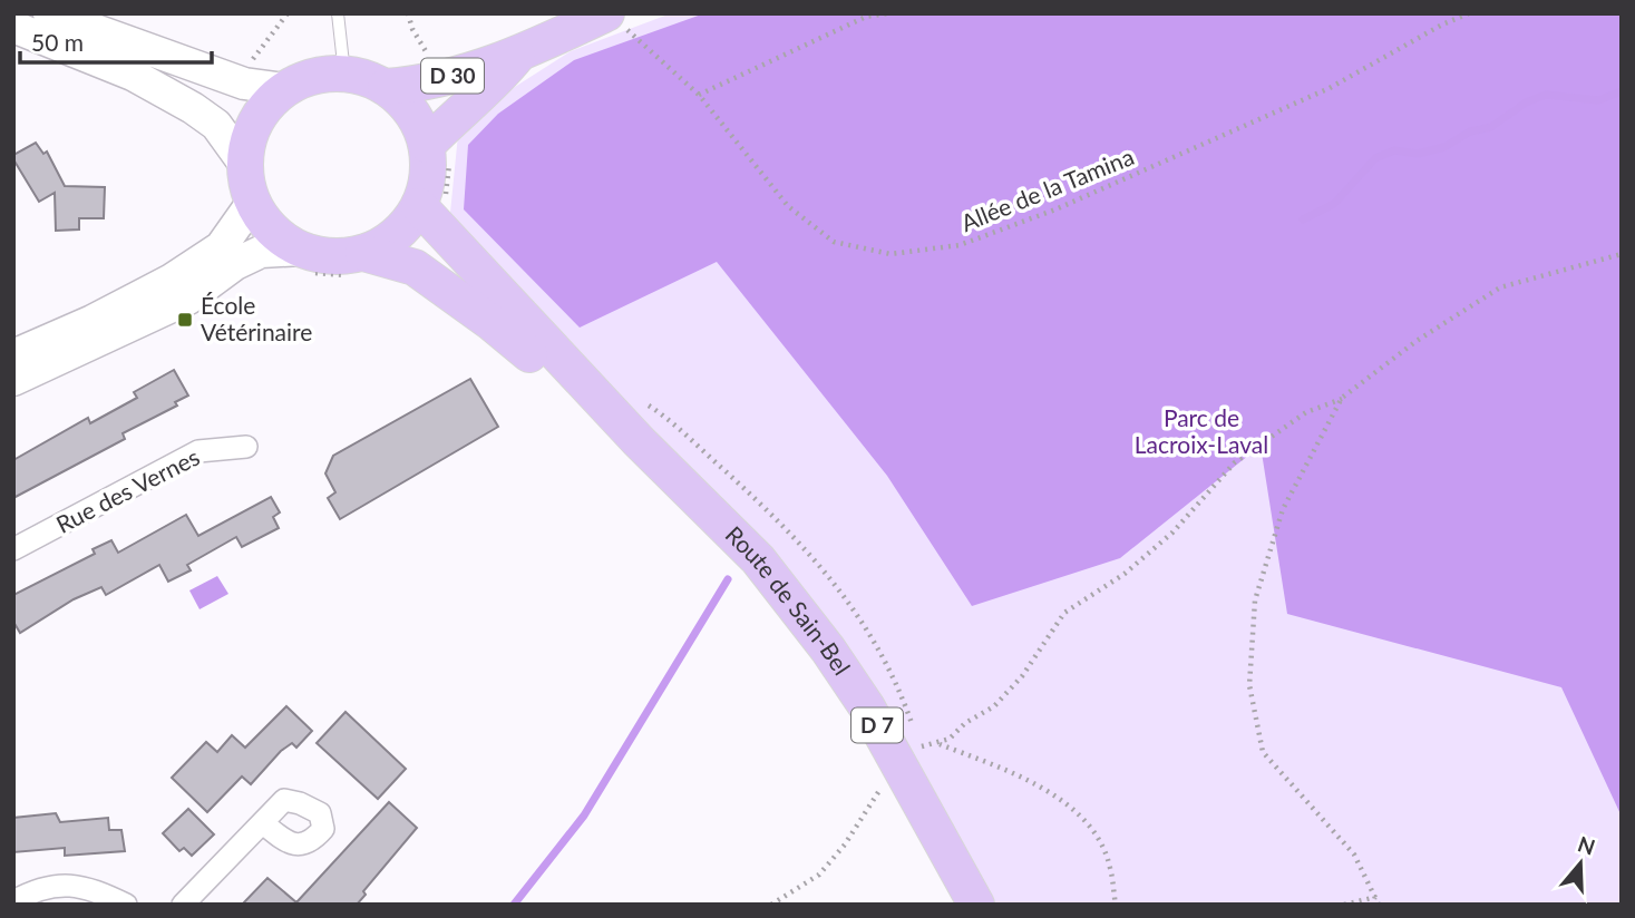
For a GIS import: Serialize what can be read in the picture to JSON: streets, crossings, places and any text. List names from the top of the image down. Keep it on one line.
{"streets":{"main road":["D 30","Route de Sain-Bel","D 7"],"street":["Rue des Vernes"],"path":["Allée de la Tamina"]},"crossings":[["D 30","Allée de la Tamina"],["D 30","Route de Sain-Bel"]],"parks":["Parc de Lacroix-Laval"],"places":{"transit":["École Vétérinaire"]},"scale_bar":"50 m","north":"top"}
